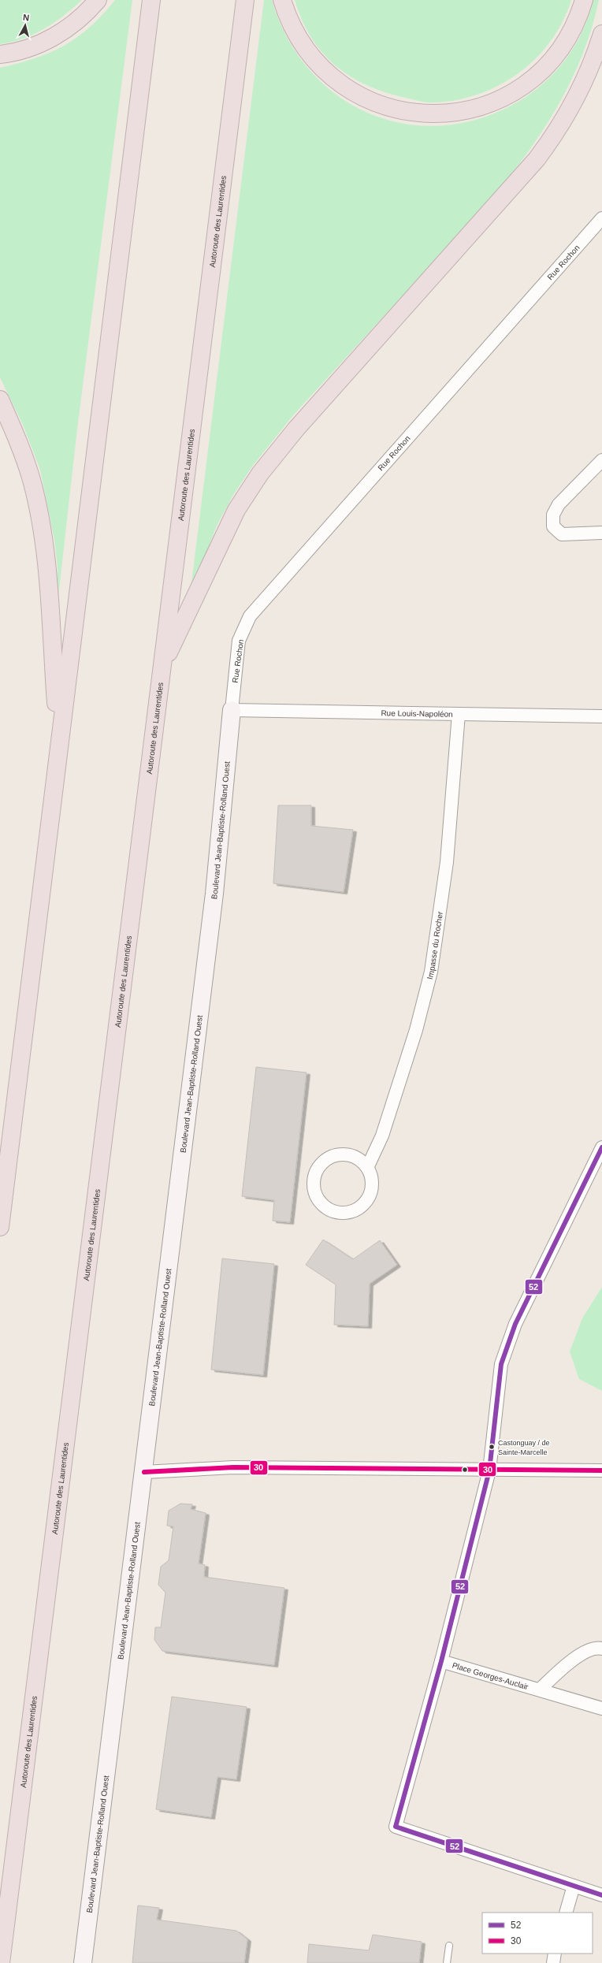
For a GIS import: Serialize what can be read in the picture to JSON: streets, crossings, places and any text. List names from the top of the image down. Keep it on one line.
{"streets":{"highway":["Autoroute des Laurentides"],"street":["Rue Rochon","Rue Louis-Napoléon","Boulevard Jean-Baptiste-Rolland Ouest","Impasse du Rocher","Place Georges-Auclair"]},"crossings":[["Rue Rochon","Rue Louis-Napoléon"],["Rue Rochon","Boulevard Jean-Baptiste-Rolland Ouest"],["Rue Louis-Napoléon","Boulevard Jean-Baptiste-Rolland Ouest"],["Rue Louis-Napoléon","Impasse du Rocher"]],"places":["Castonguay / de Sainte-Marcelle"],"lines":["transit line 52","transit line 30"],"legend":["52","30"],"north":"top"}
